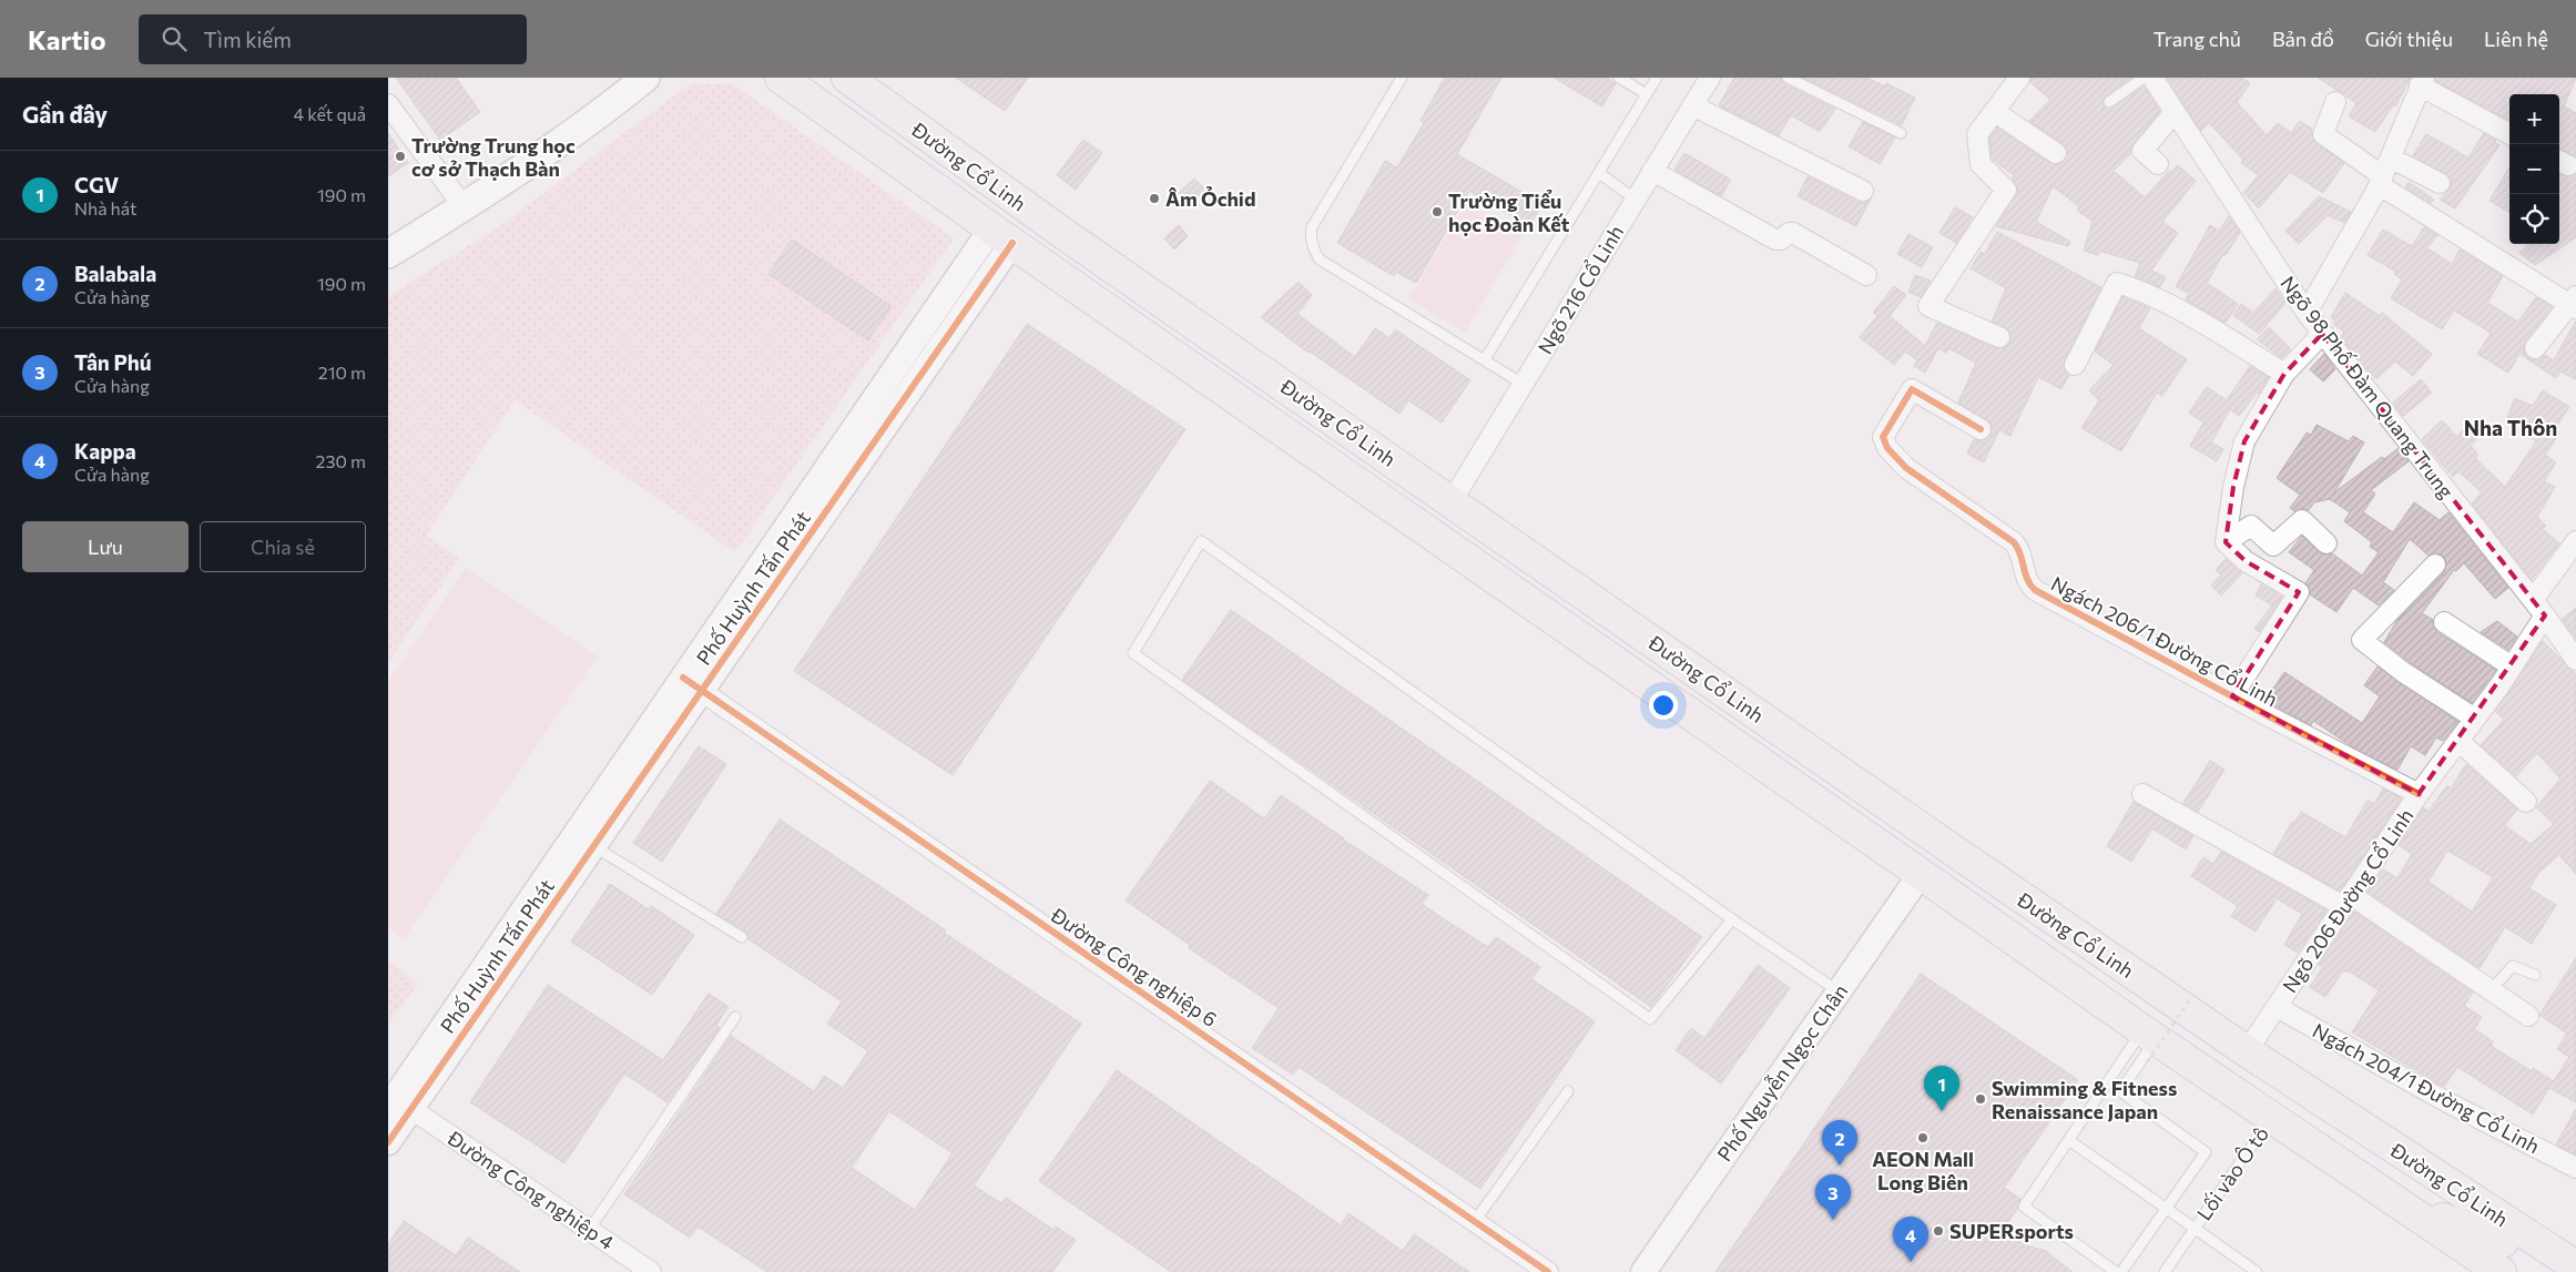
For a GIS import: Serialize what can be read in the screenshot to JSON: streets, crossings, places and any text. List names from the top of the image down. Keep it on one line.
{"streets":{"main road":["Đường Cổ Linh"],"street":["Ngõ 216 Cổ Linh","Ngõ 98 Phố Đàm Quang Trung","Phố Huỳnh Tấn Phát","Ngách 206/1 Đường Cổ Linh","Ngõ 206 Đường Cổ Linh","Đường Công nghiệp 6","Phố Nguyễn Ngọc Chân","Ngách 204/1 Đường Cổ Linh","Đường Công nghiệp 4"],"lane":["Lối vào Ô tô"]},"crossings":[["Đường Cổ Linh","Ngõ 216 Cổ Linh"],["Đường Cổ Linh","Phố Huỳnh Tấn Phát"],["Đường Cổ Linh","Ngõ 206 Đường Cổ Linh"],["Đường Cổ Linh","Phố Nguyễn Ngọc Chân"],["Đường Cổ Linh","Lối vào Ô tô"],["Ngõ 98 Phố Đàm Quang Trung","Ngõ 206 Đường Cổ Linh"],["Phố Huỳnh Tấn Phát","Đường Công nghiệp 6"],["Phố Huỳnh Tấn Phát","Đường Công nghiệp 4"],["Ngách 206/1 Đường Cổ Linh","Ngõ 206 Đường Cổ Linh"],["Ngõ 206 Đường Cổ Linh","Ngách 204/1 Đường Cổ Linh"]],"districts":["Nha Thôn"],"places":["Trường Trung học cơ sở Thạch Bàn","Âm Ỏchid","Trường Tiểu học Đoàn Kết","Swimming & Fitness Renaissance Japan","AEON Mall Long Biên","SUPERsports"],"page":{"header":"Kartio","search":"Tìm kiếm","nav":["Trang chủ","Bản đồ","Giới thiệu","Liên hệ"],"heading":["Gần đây","4 kết quả"],"map_buttons":["+","−"],"list":[{"mark":"1","name":"CGV","note":"Nhà hát","value":"190 m"},{"mark":"2","name":"Balabala","note":"Cửa hàng","value":"190 m"},{"mark":"3","name":"Tân Phú","note":"Cửa hàng","value":"210 m"},{"mark":"4","name":"Kappa","note":"Cửa hàng","value":"230 m"}],"buttons":["Lưu","Chia sẻ"],"pins":["1","2","3","4"]}}
